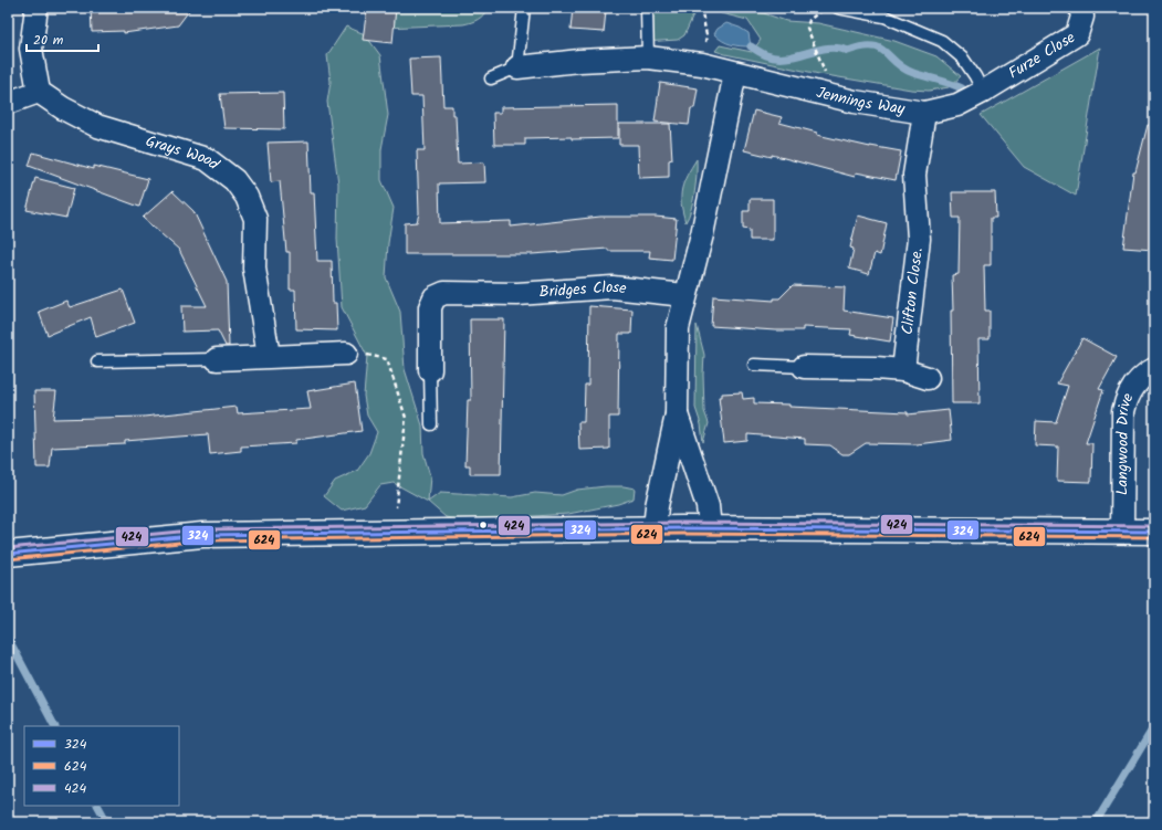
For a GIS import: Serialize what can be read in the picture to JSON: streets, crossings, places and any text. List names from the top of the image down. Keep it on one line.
{"streets":{"street":["Furze Close","Jennings Way","Grays Wood","Bridges Close","Clifton Close.","Langwood Drive"]},"crossings":[["Furze Close","Jennings Way"],["Jennings Way","Clifton Close."]],"lines":["transit line 424","transit line 324","transit line 624"],"legend":["324","624","424"],"scale_bar":"20 m"}
